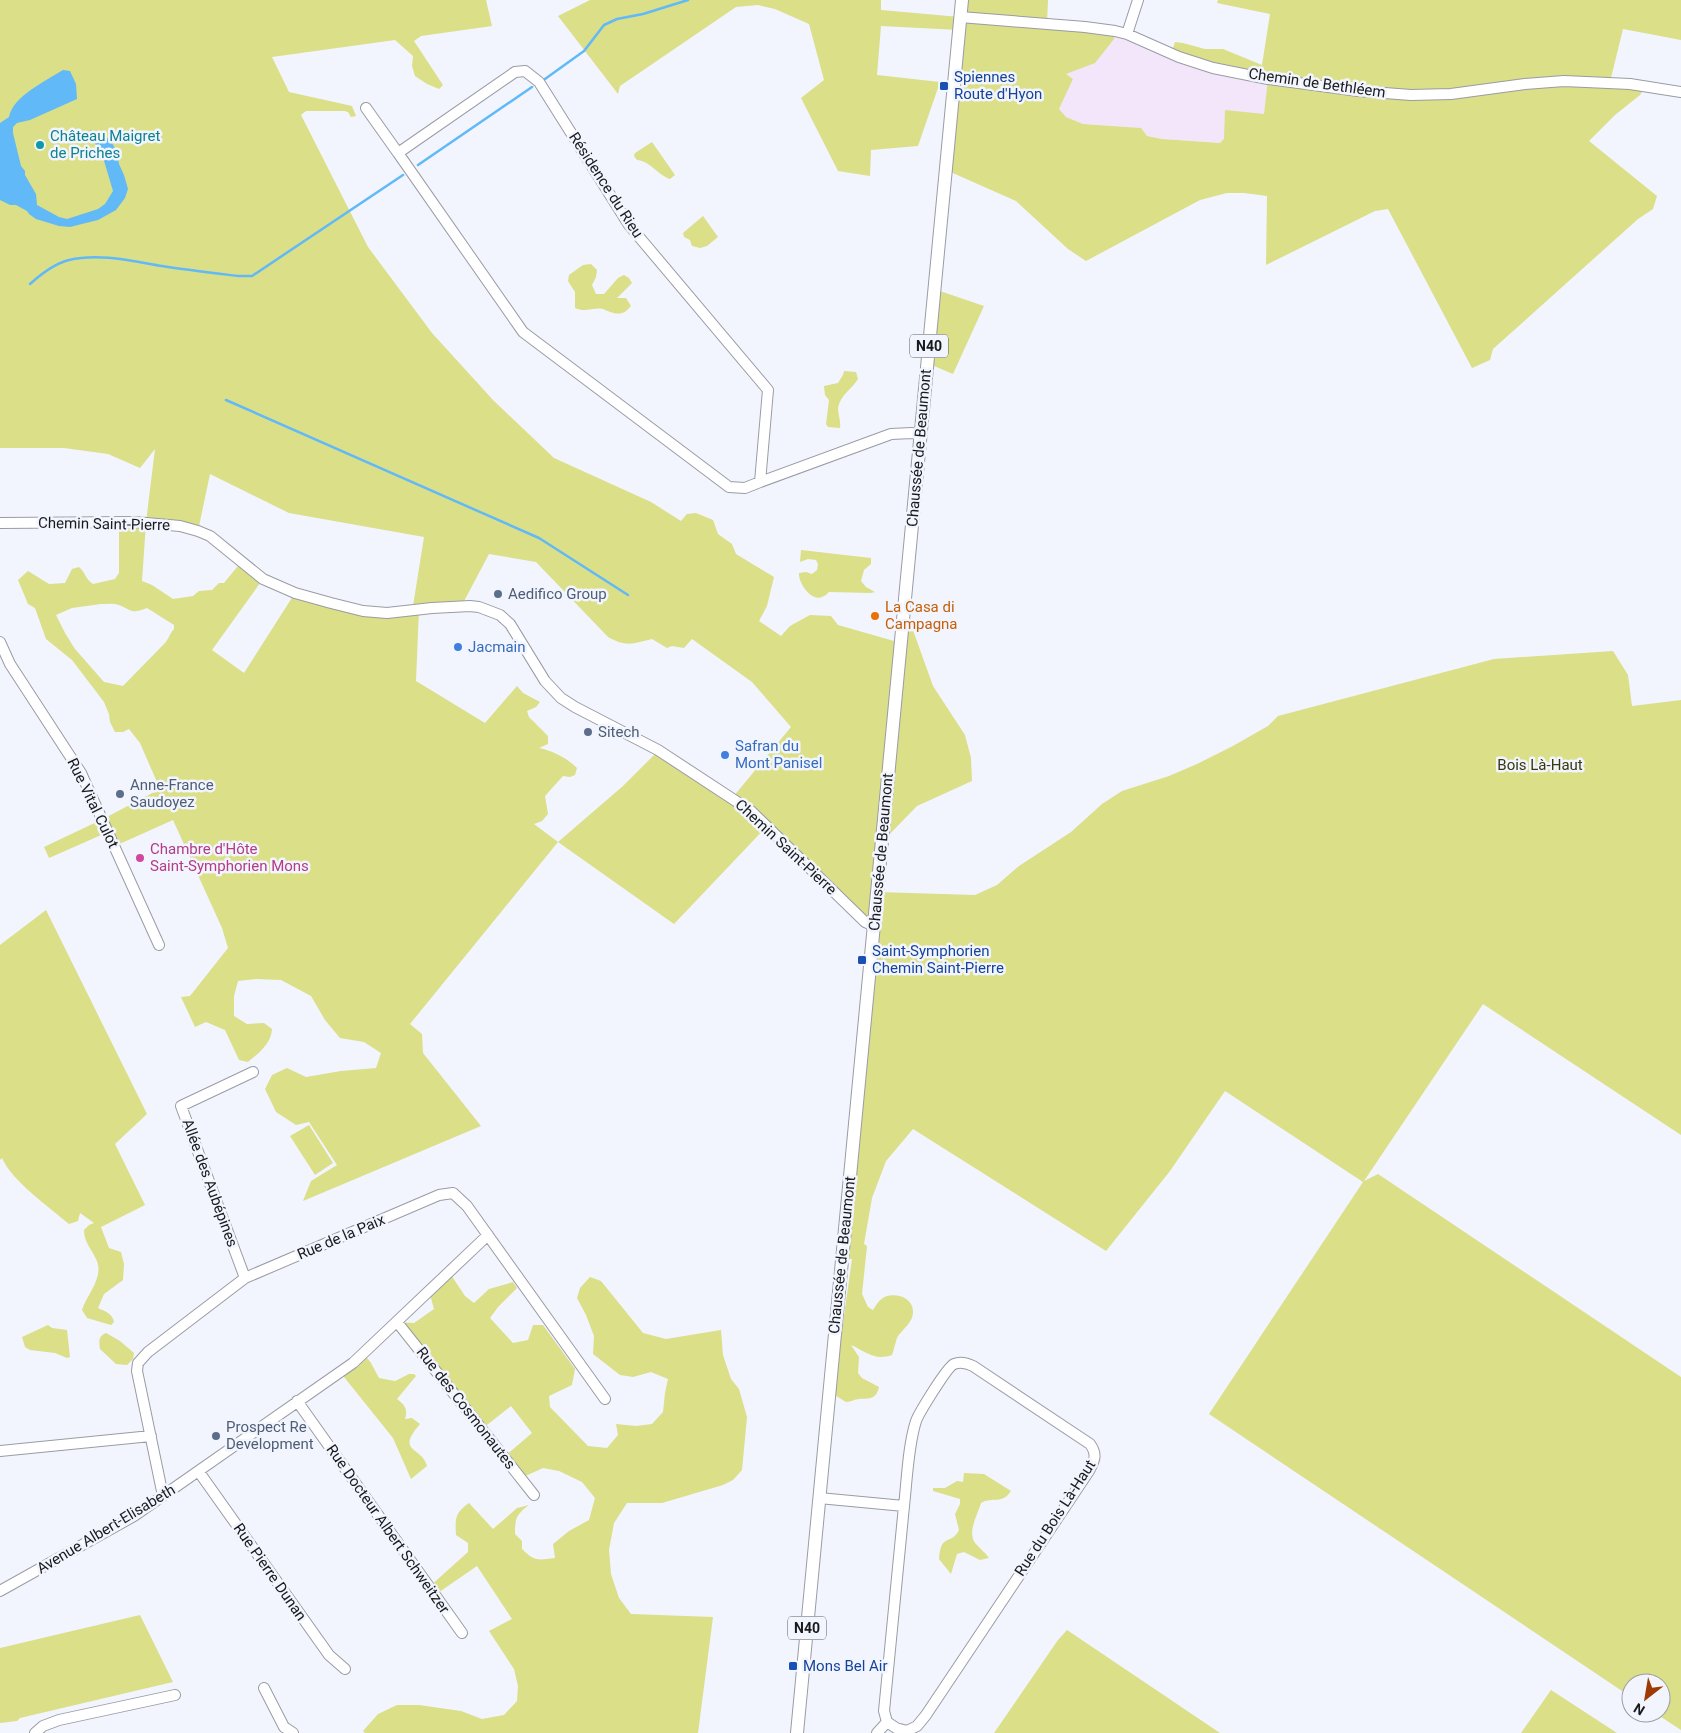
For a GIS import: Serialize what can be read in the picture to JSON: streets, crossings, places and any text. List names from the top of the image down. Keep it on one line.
{"streets":{"main road":["N40","Chaussée de Beaumont"],"street":["Chemin de Bethléem","Résidence du Rieu","Chemin Saint-Pierre","Rue Vital Culot","Allée des Aubépines","Rue de la Paix","Rue des Cosmonautes","Rue du Bois Là-Haut","Avenue Albert-Elisabeth","Rue Docteur Albert Schweitzer","Rue Pierre Dunan"]},"crossings":[["Chemin de Bethléem","Chaussée de Beaumont"],["Chaussée de Beaumont","Chemin Saint-Pierre"],["Allée des Aubépines","Rue de la Paix"],["Rue de la Paix","Avenue Albert-Elisabeth"],["Rue des Cosmonautes","Avenue Albert-Elisabeth"],["Avenue Albert-Elisabeth","Rue Docteur Albert Schweitzer"],["Avenue Albert-Elisabeth","Rue Pierre Dunan"]],"parks":["Bois Là-Haut"],"places":{"transit":["Spiennes Route d'Hyon","Saint-Symphorien Chemin Saint-Pierre","Mons Bel Air"],"other":["Château Maigret de Priches","Aedifico Group","La Casa di Campagna","Jacmain","Sitech","Safran du Mont Panisel","Anne-France Saudoyez","Chambre d'Hôte Saint-Symphorien Mons","Prospect Re Development"]},"north":"bottom left"}
